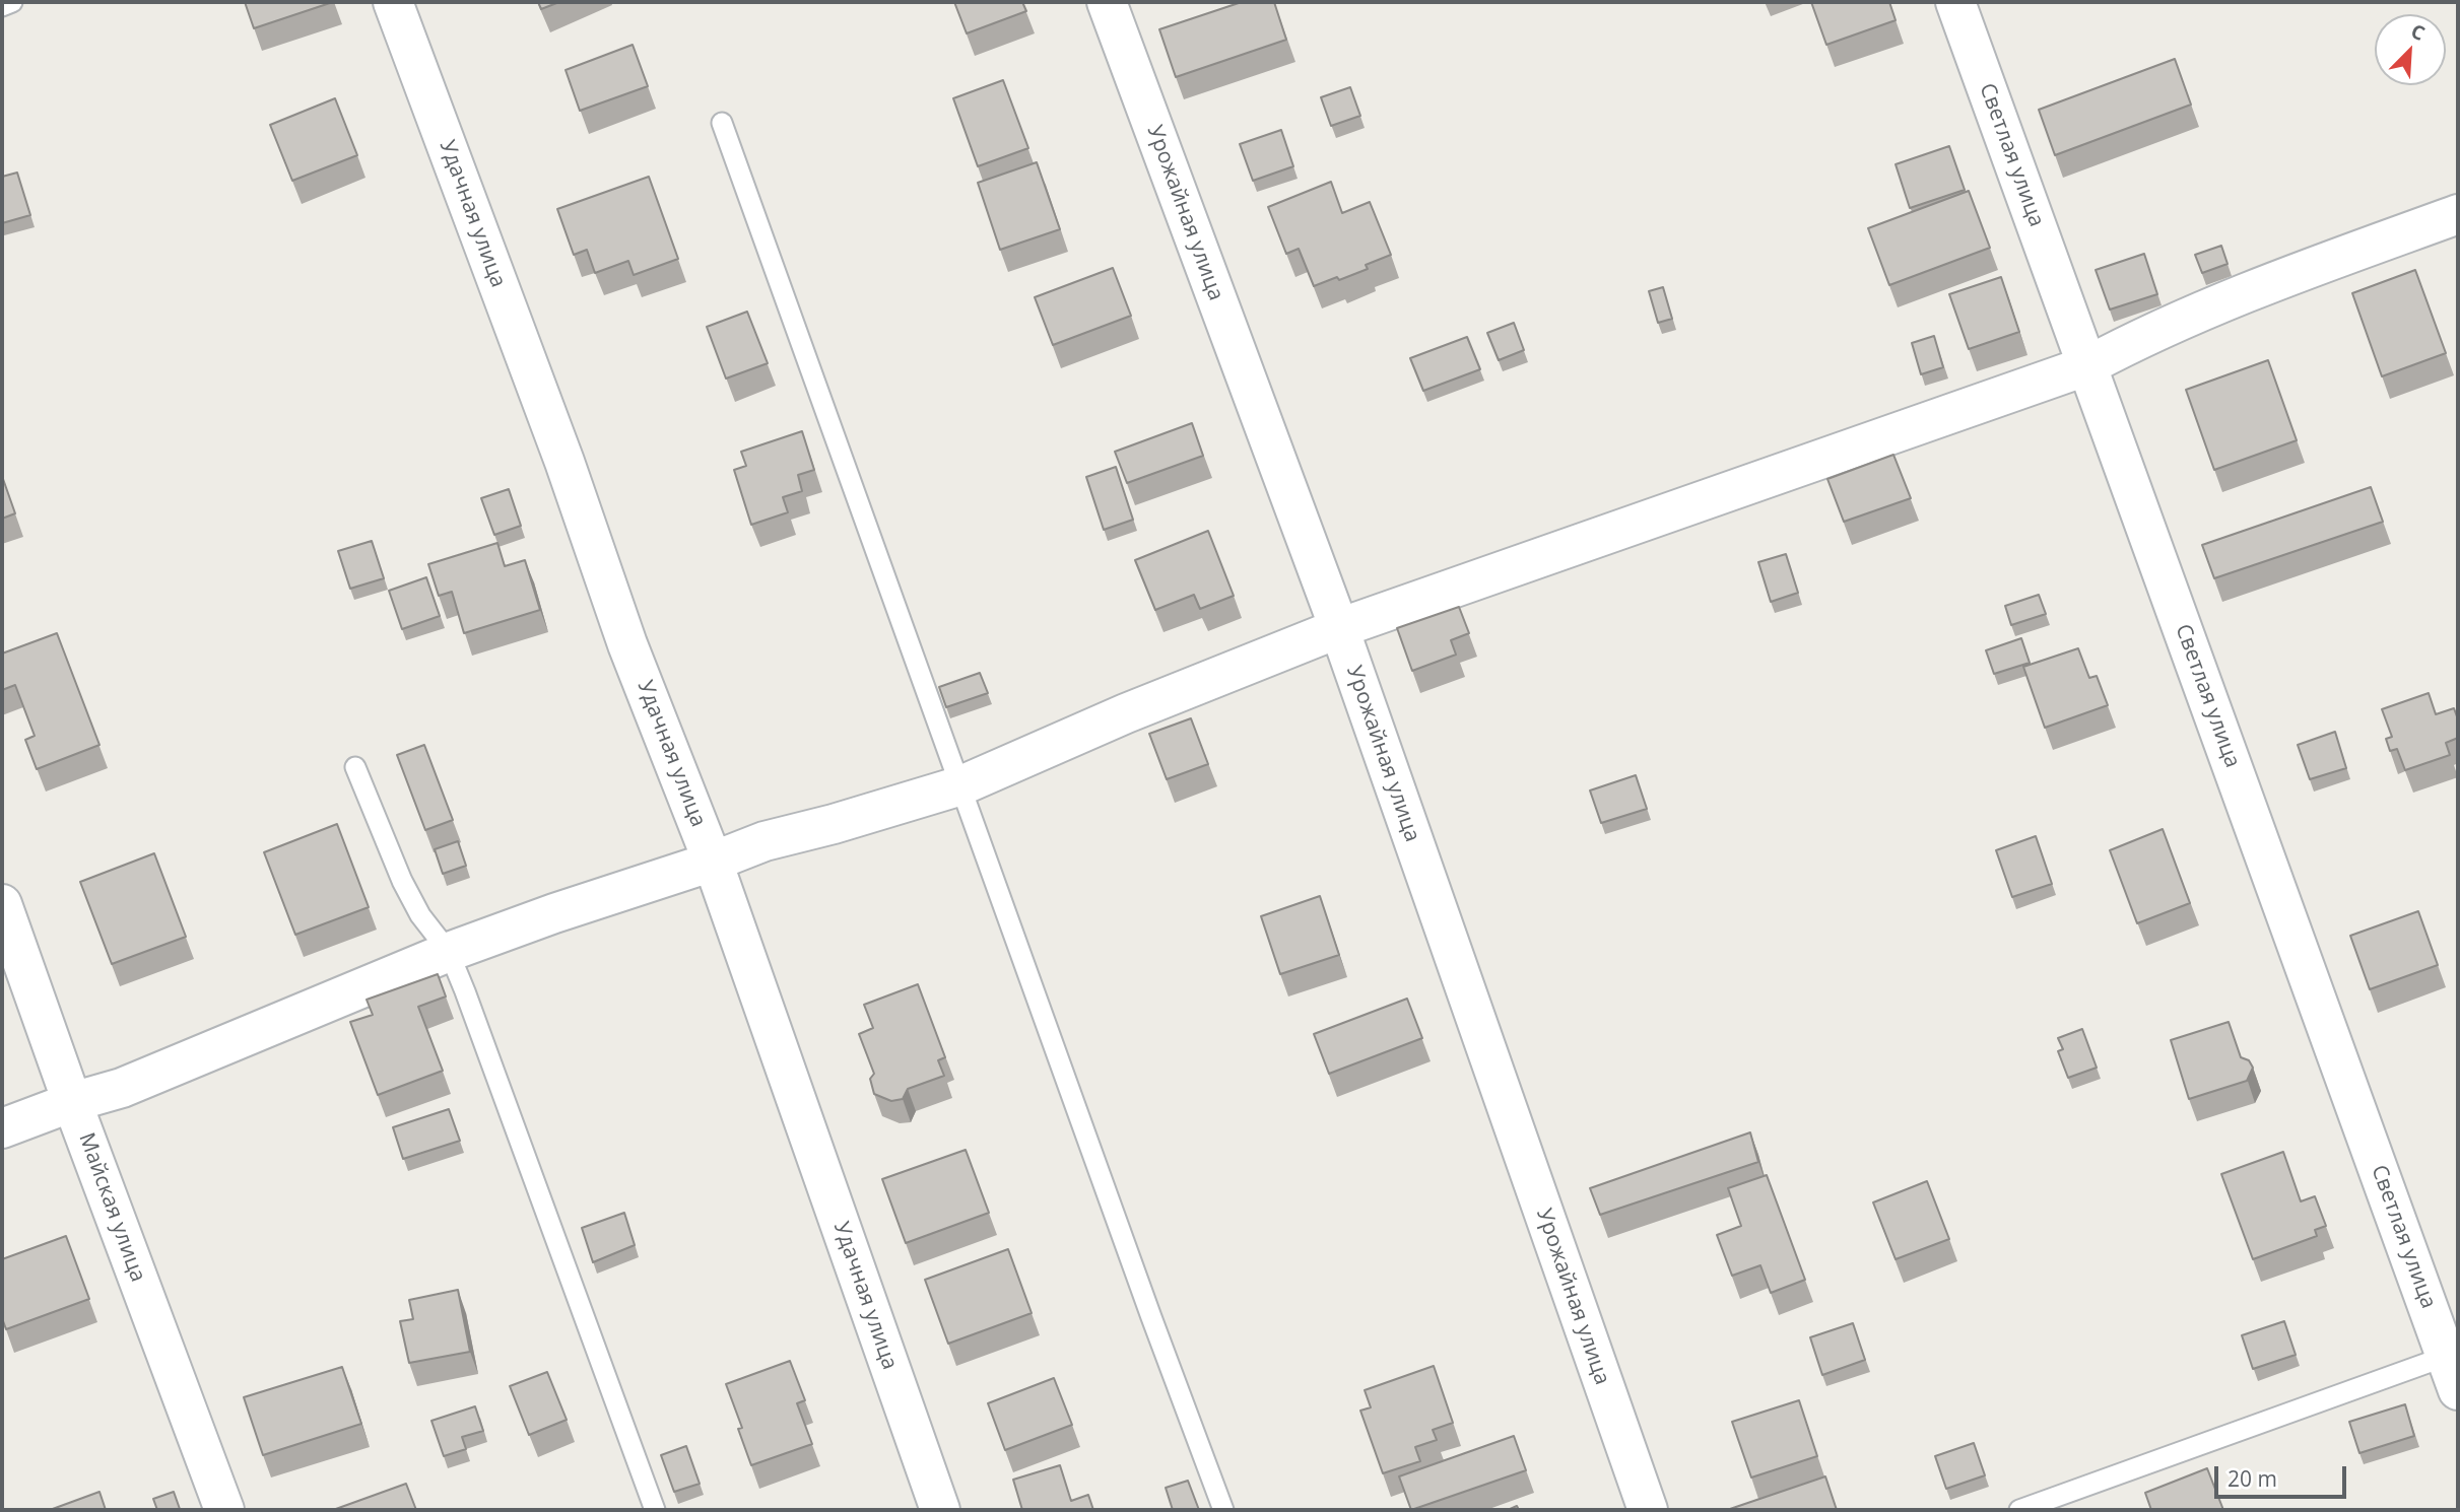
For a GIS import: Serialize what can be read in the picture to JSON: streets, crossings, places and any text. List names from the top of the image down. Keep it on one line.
{"streets":{"street":["Светлая улица","Урожайная улица","Удачная улица","Майская улица"]},"scale_bar":"20 m","north":"top right"}
